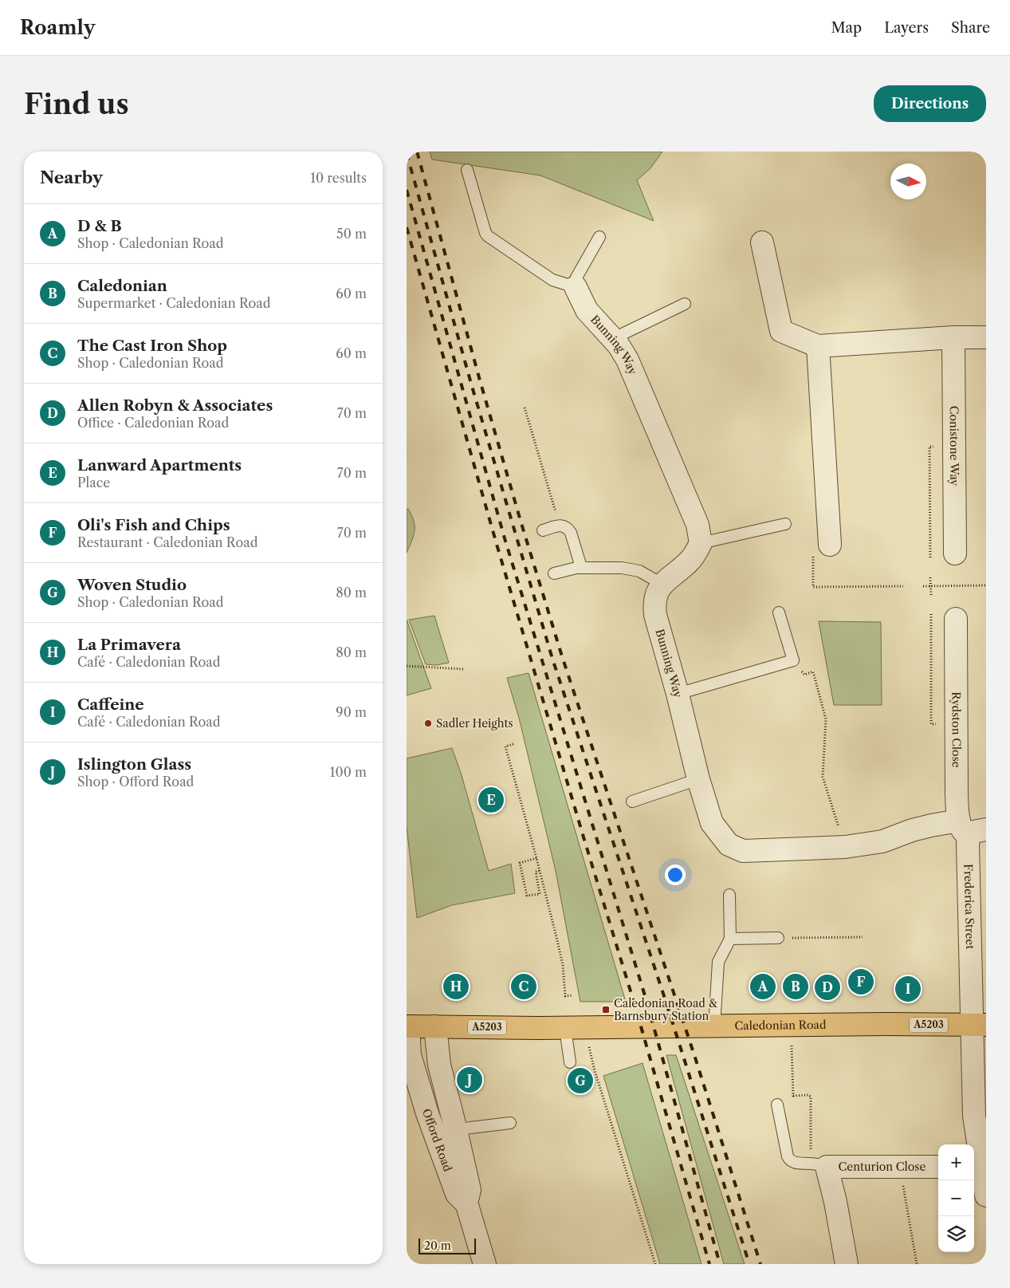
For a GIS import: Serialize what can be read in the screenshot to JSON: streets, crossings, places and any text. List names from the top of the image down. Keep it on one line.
{"streets":{"main road":["A5203","Caledonian Road"],"street":["Bunning Way","Conistone Way","Rydston Close","Frederica Street","Offord Road","Centurion Close"]},"crossings":[["Bunning Way","Rydston Close"],["Bunning Way","Frederica Street"],["Rydston Close","Frederica Street"],["Frederica Street","Caledonian Road"],["Caledonian Road","Offord Road"]],"places":{"other":["Sadler Heights"],"transit":["Caledonian Road & Barnsbury Station"]},"scale_bar":"20 m","north":"right","page":{"header":"Roamly","nav":["Map","Layers","Share"],"buttons":"Directions","title":"Find us","heading":["Nearby","10 results"],"list":[{"mark":"A","name":"D & B","note":"Shop · Caledonian Road","value":"50 m"},{"mark":"B","name":"Caledonian","note":"Supermarket · Caledonian Road","value":"60 m"},{"mark":"C","name":"The Cast Iron Shop","note":"Shop · Caledonian Road","value":"60 m"},{"mark":"D","name":"Allen Robyn & Associates","note":"Office · Caledonian Road","value":"70 m"},{"mark":"E","name":"Lanward Apartments","note":"Place","value":"70 m"},{"mark":"F","name":"Oli's Fish and Chips","note":"Restaurant · Caledonian Road","value":"70 m"},{"mark":"G","name":"Woven Studio","note":"Shop · Caledonian Road","value":"80 m"},{"mark":"H","name":"La Primavera","note":"Café · Caledonian Road","value":"80 m"},{"mark":"I","name":"Caffeine","note":"Café · Caledonian Road","value":"90 m"},{"mark":"J","name":"Islington Glass","note":"Shop · Offord Road","value":"100 m"}],"pins":["E","F","A","B","C","H","D","I","J","G"],"map_buttons":["+","−"],"scale":"20 m"}}
